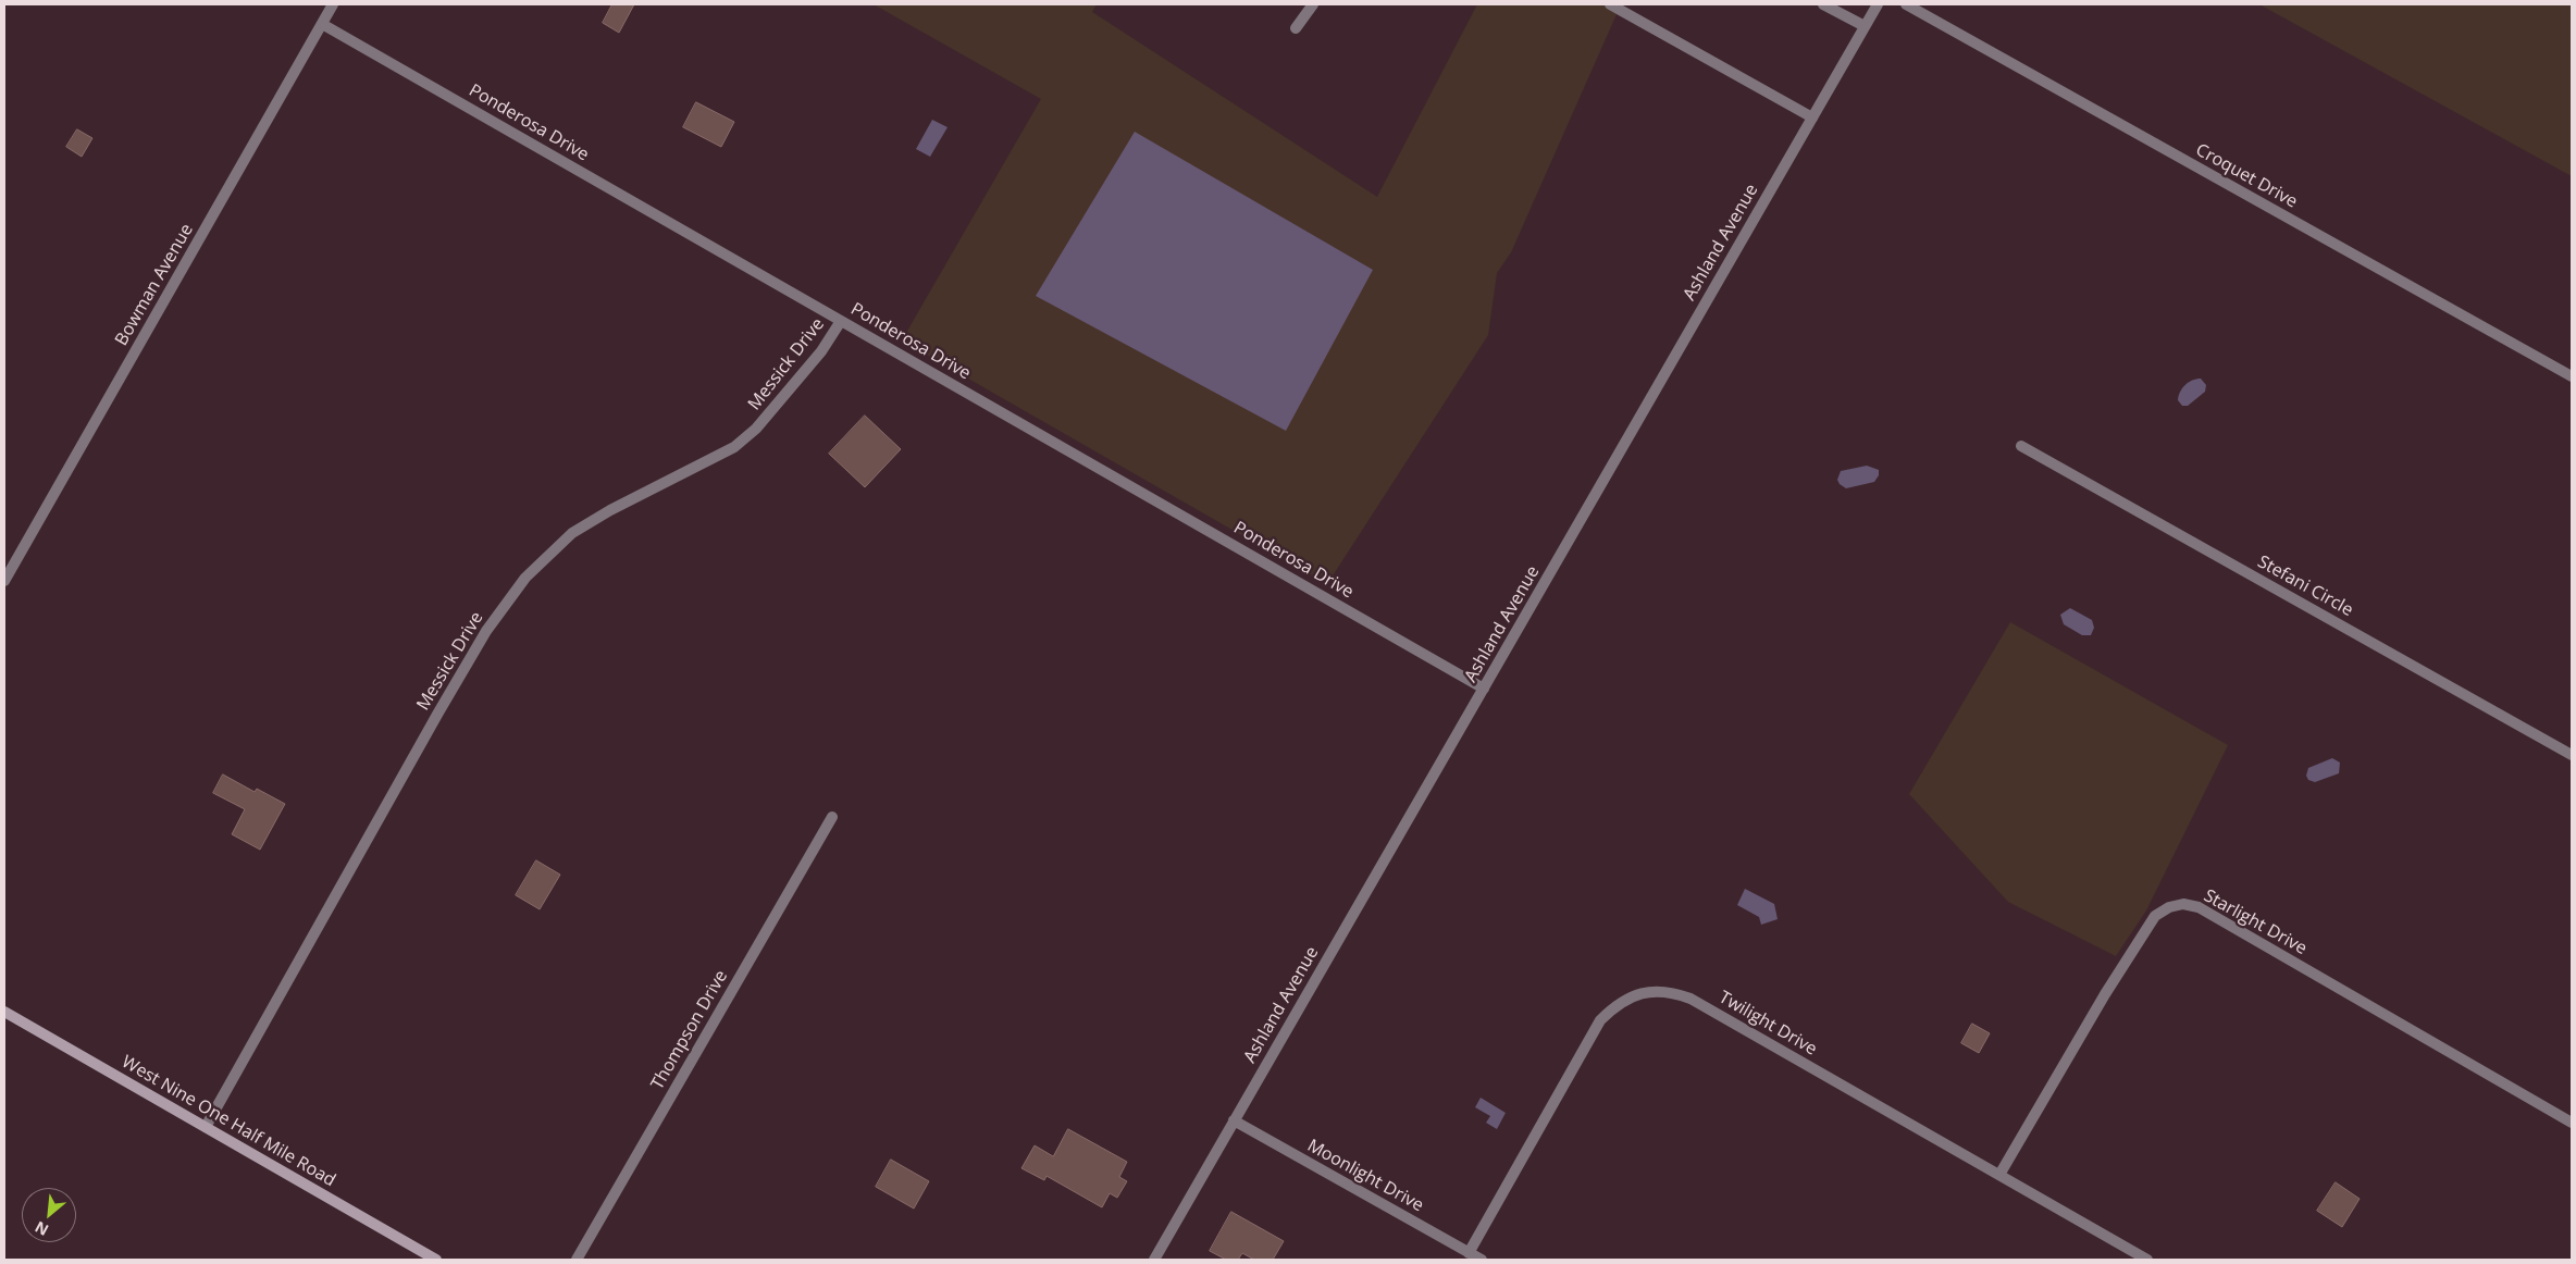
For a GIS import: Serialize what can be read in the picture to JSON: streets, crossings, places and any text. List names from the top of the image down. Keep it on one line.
{"streets":{"street":["Ponderosa Drive","Croquet Drive","Ashland Avenue","Bowman Avenue","Messick Drive","Stefani Circle","Starlight Drive","Twilight Drive","Thompson Drive","West Nine One Half Mile Road","Moonlight Drive"]},"crossings":[["Ponderosa Drive","Ashland Avenue"],["Ponderosa Drive","Bowman Avenue"],["Ponderosa Drive","Messick Drive"],["Ashland Avenue","Moonlight Drive"],["Messick Drive","West Nine One Half Mile Road"],["Starlight Drive","Twilight Drive"],["Twilight Drive","Moonlight Drive"]],"north":"bottom left"}
